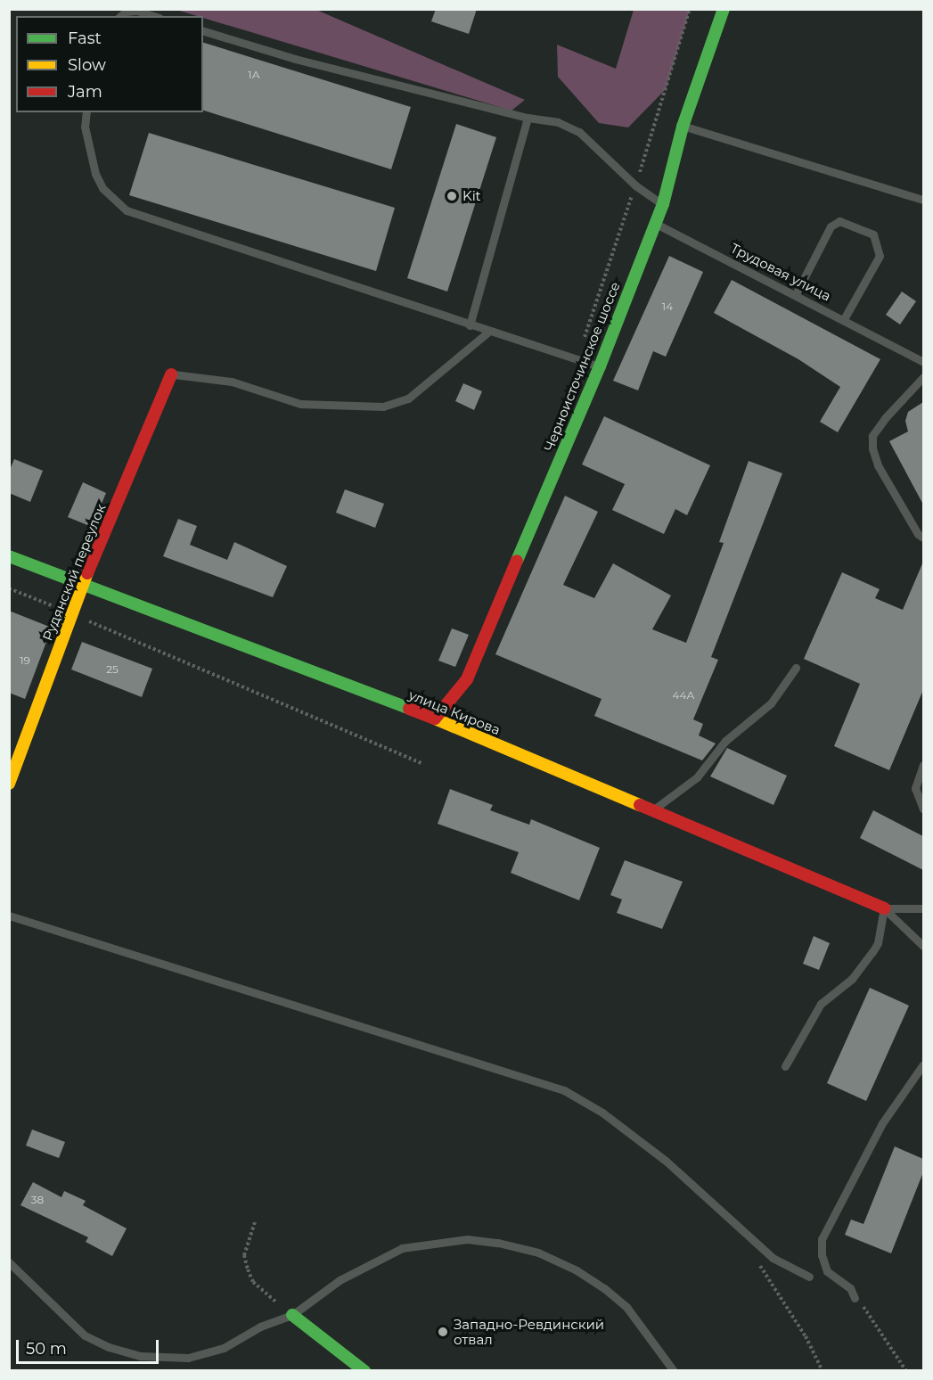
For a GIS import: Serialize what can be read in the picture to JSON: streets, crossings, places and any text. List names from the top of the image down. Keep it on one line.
{"streets":{"main road":["Черноисточинское шоссе","Рудянский переулок","улица Кирова"],"lane":["Трудовая улица"]},"crossings":[["Трудовая улица","Черноисточинское шоссе"],["Черноисточинское шоссе","улица Кирова"],["Рудянский переулок","улица Кирова"]],"places":["Kit","Западно-Ревдинский отвал"],"house_numbers":["1А","14","19","25","44А","38"],"legend":["Fast","Slow","Jam"],"scale_bar":"50 m"}
